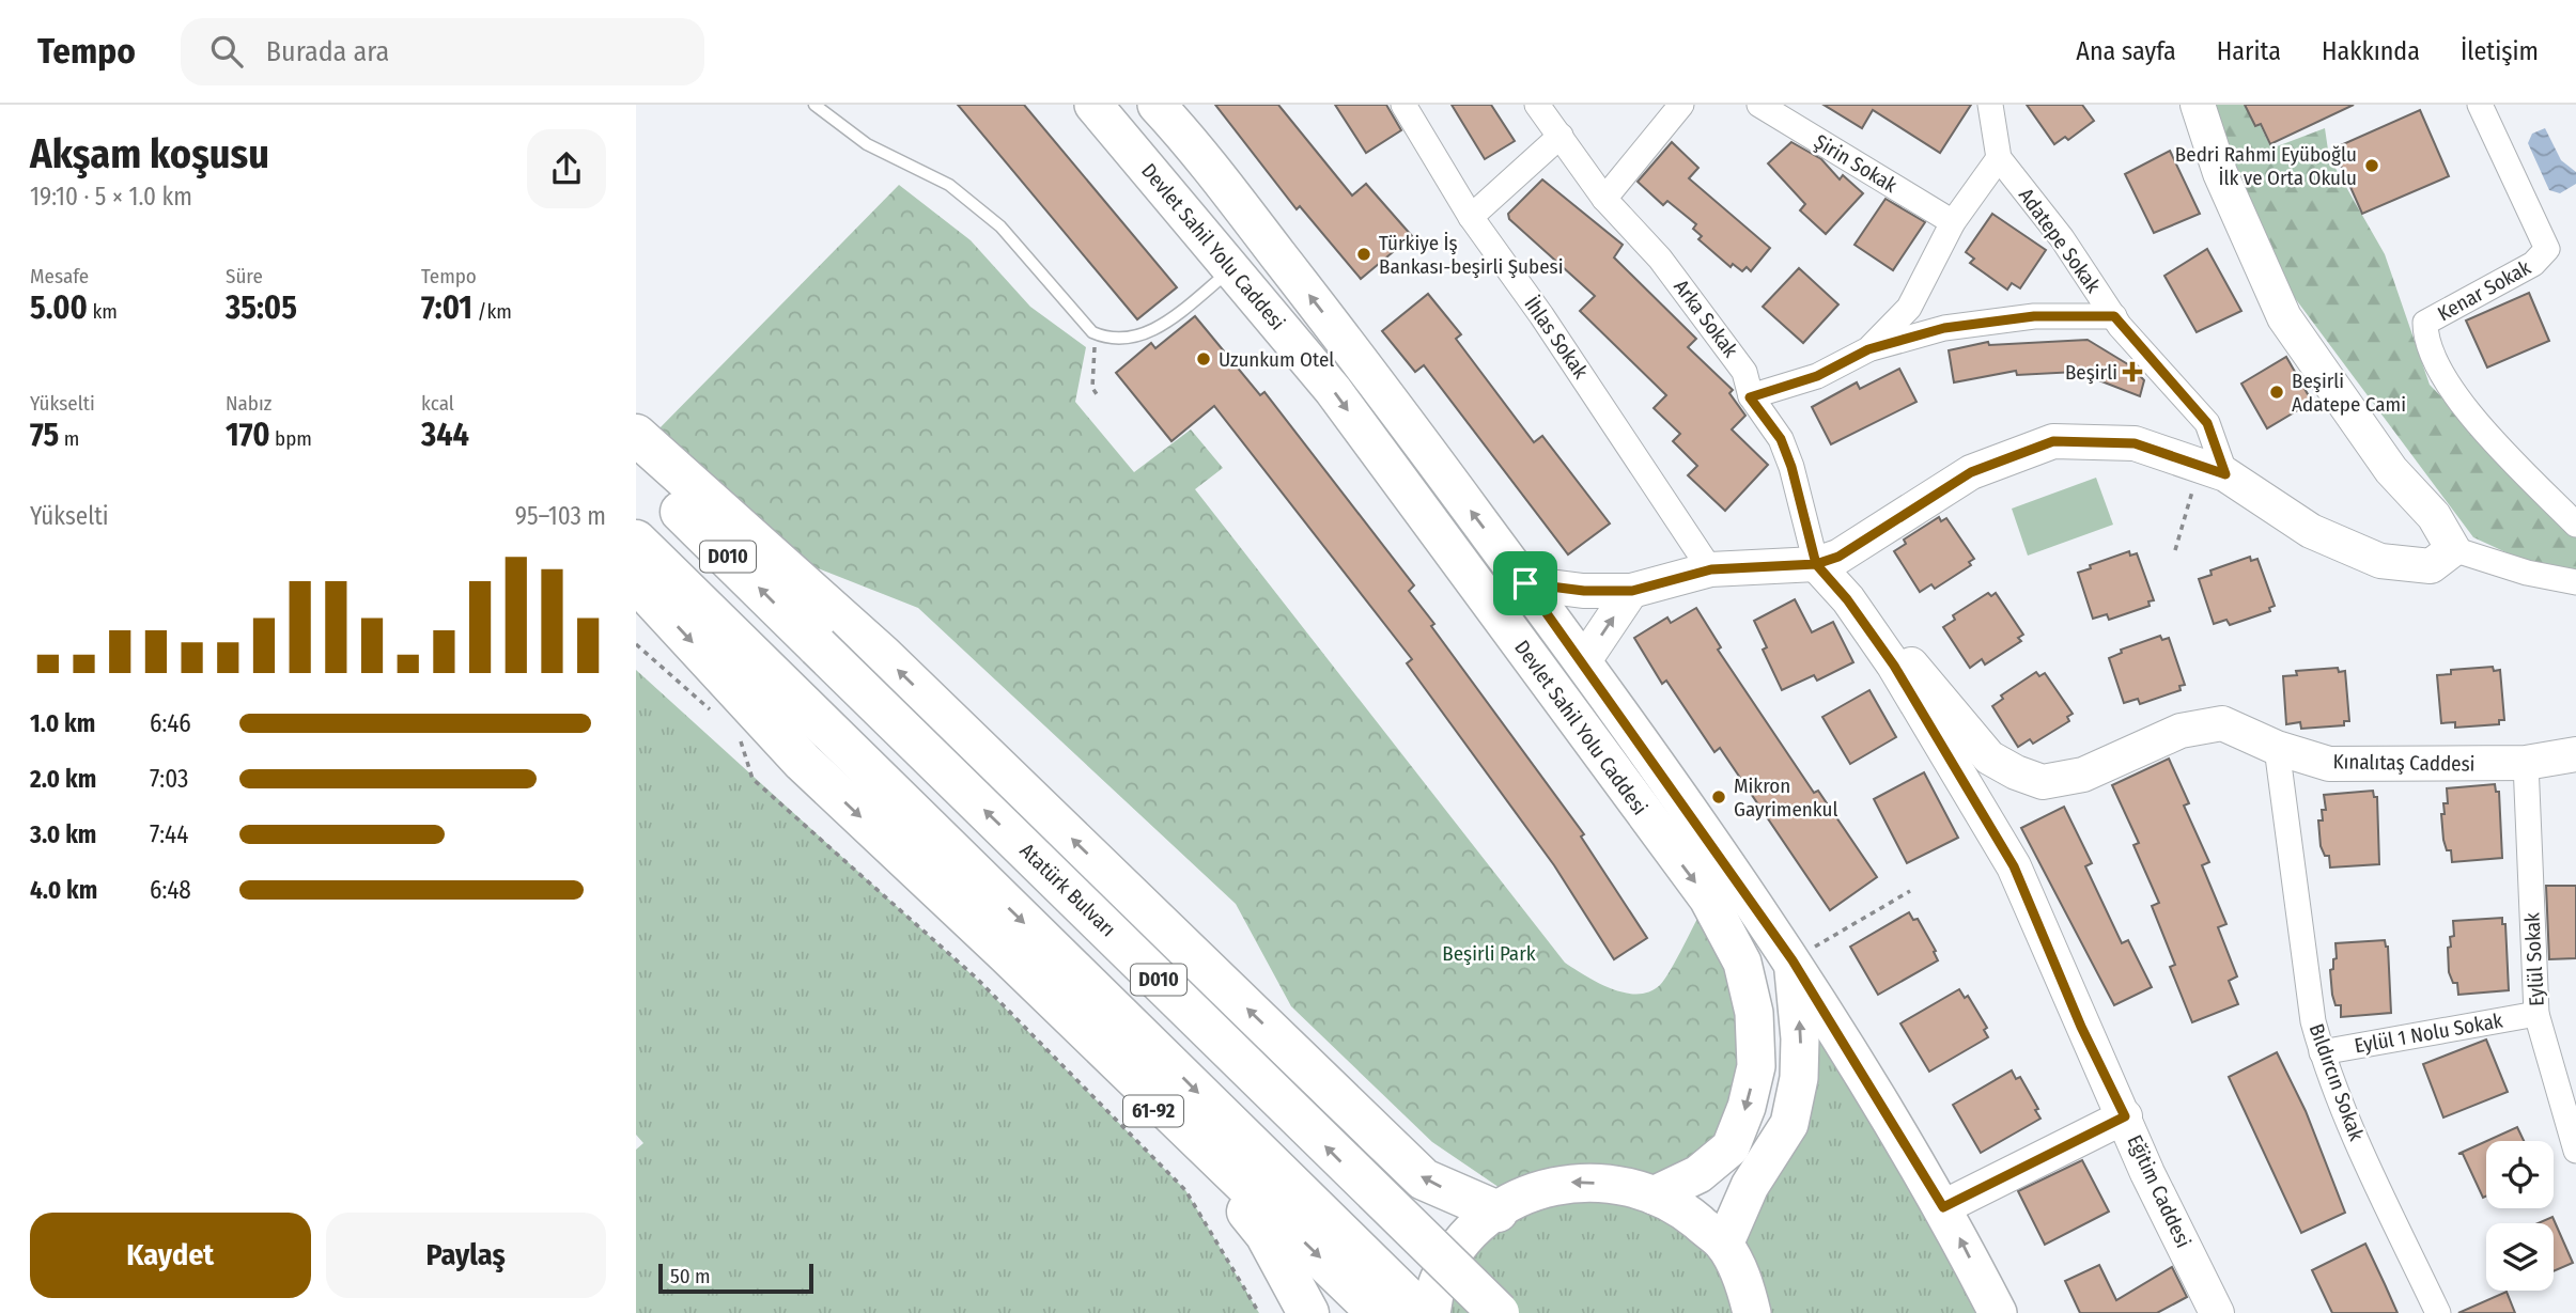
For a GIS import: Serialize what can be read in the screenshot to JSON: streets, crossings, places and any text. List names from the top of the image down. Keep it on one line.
{"streets":{"highway":["D010","Atatürk Bulvarı","61-92"],"main road":["Devlet Sahil Yolu Caddesi"],"street":["Şirin Sokak","Adatepe Sokak","Kenar Sokak","Arka Sokak","İhlas Sokak","Kınalıtaş Caddesi","Eylül Sokak","Eylül 1 Nolu Sokak","Bıldırcın Sokak","Eğitim Caddesi"]},"crossings":[["Arka Sokak","Eğitim Caddesi"],["Kınalıtaş Caddesi","Eylül Sokak"],["Kınalıtaş Caddesi","Bıldırcın Sokak"],["Kınalıtaş Caddesi","Eğitim Caddesi"],["Eylül Sokak","Eylül 1 Nolu Sokak"],["Eylül 1 Nolu Sokak","Bıldırcın Sokak"]],"parks":["Beşirli Park"],"places":{"other":["Bedri Rahmi Eyüboğlu İlk ve Orta Okulu","Türkiye İş Bankası-beşirli Şubesi","Uzunkum Otel","Beşirli Adatepe Cami","Mikron Gayrimenkul"],"health":["Beşirli"]},"scale_bar":"50 m","page":{"header":"Tempo","search":"Burada ara","nav":["Ana sayfa","Harita","Hakkında","İletişim"],"heading":["Akşam koşusu","19:10 · 5 × 1.0 km"],"stats":[["Mesafe","5.00 km"],["Süre","35:05"],["Tempo","7:01 /km"],["Yükselti","75 m"],["Nabız","170 bpm"],["kcal","344"]],"chart":["Yükselti","95–103 m"],"list":[{"name":"1.0 km","note":"6:46"},{"name":"2.0 km","note":"7:03"},{"name":"3.0 km","note":"7:44"},{"name":"4.0 km","note":"6:48"}],"buttons":["Kaydet","Paylaş"],"scale":"50 m"}}
